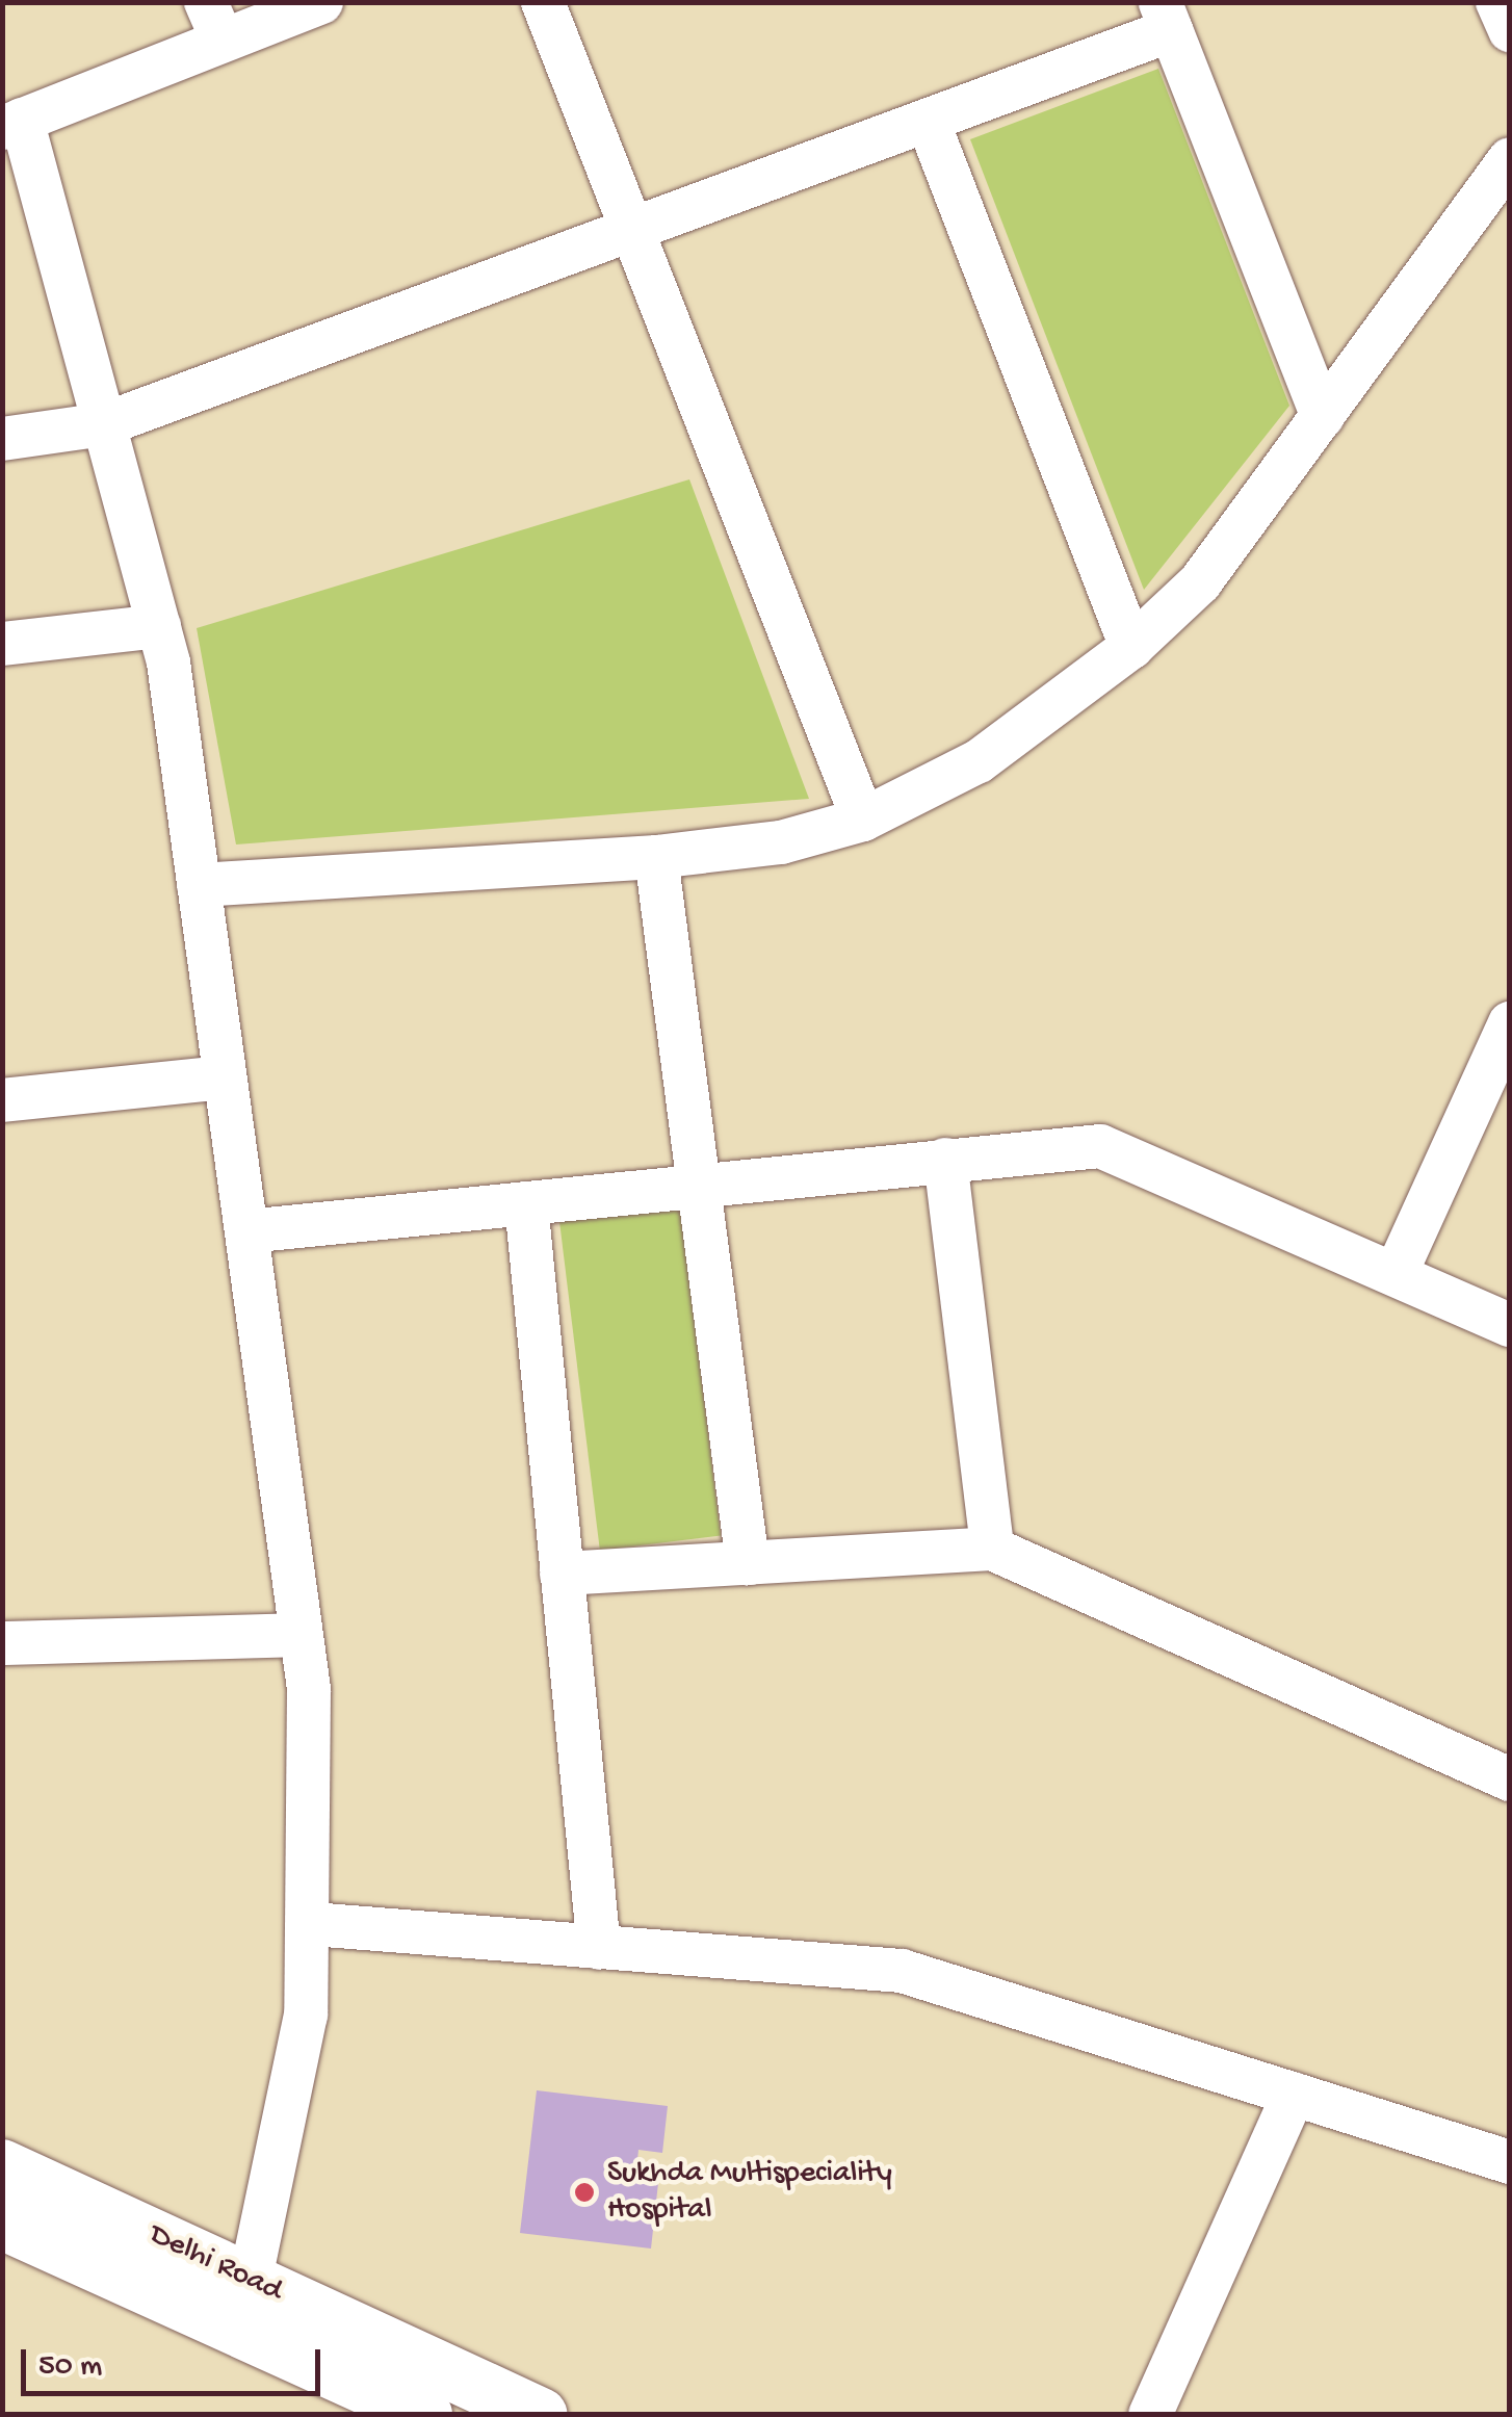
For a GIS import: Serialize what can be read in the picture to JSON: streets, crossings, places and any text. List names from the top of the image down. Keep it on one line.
{"streets":{"main road":["Delhi Road"]},"places":["Sukhda Multispeciality Hospital"],"scale_bar":"50 m"}
